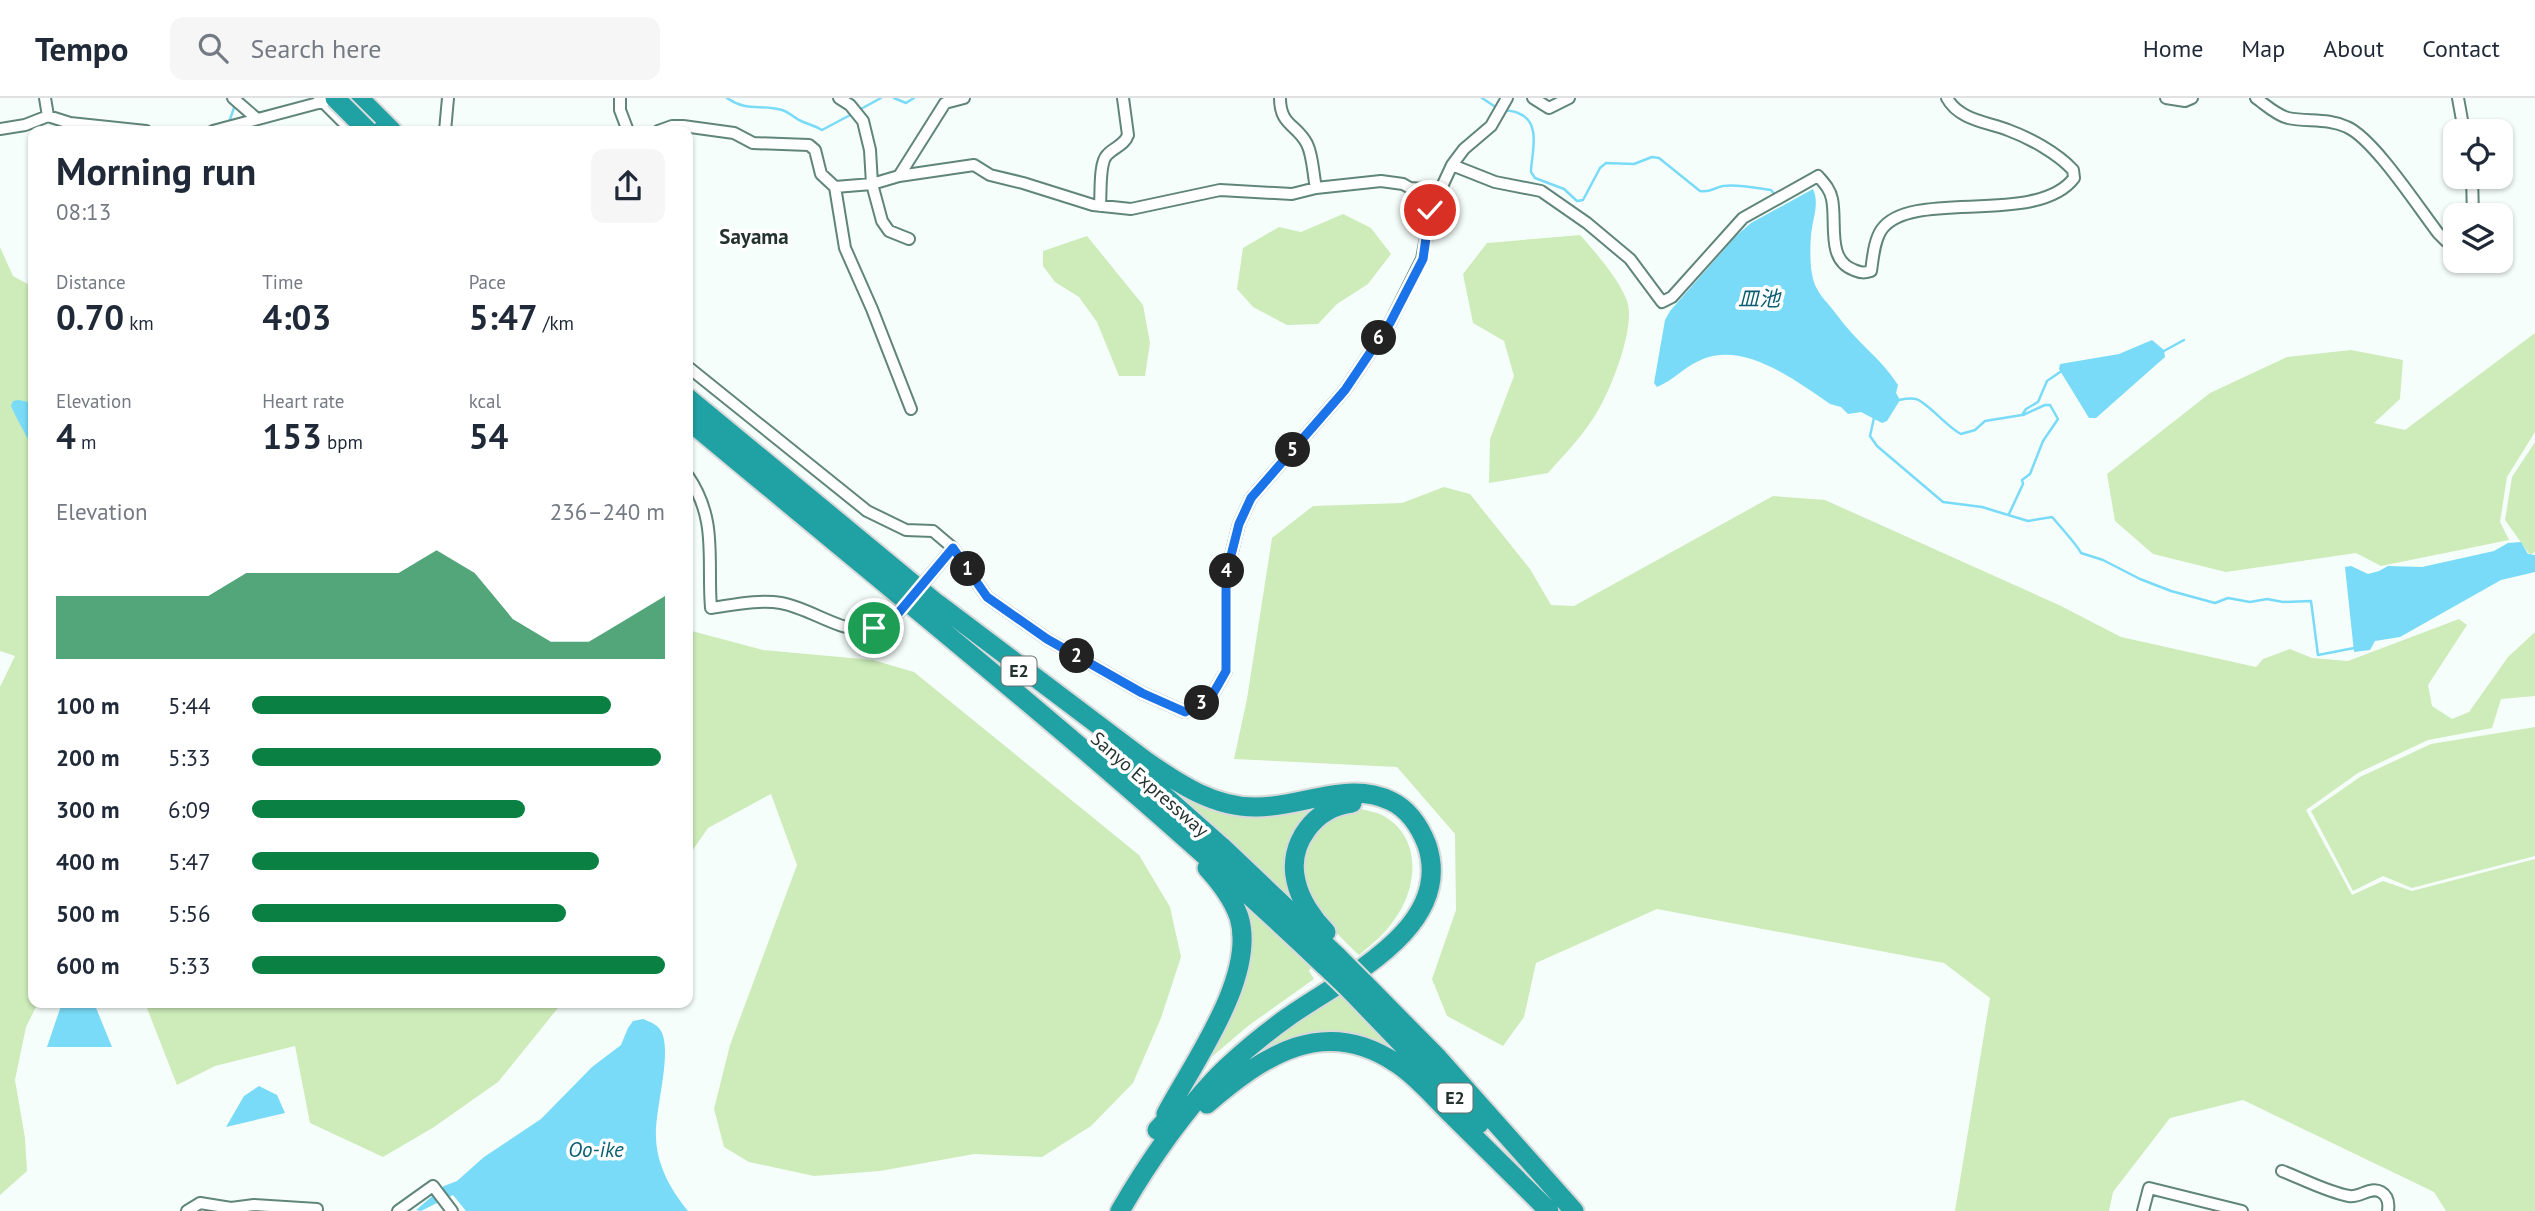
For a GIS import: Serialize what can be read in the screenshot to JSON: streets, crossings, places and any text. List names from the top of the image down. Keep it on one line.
{"streets":{"highway":["E2","Sanyo Expressway"]},"districts":["Sayama"],"water":["皿池","Oo-ike"],"page":{"header":"Tempo","search":"Search here","nav":["Home","Map","About","Contact"],"heading":["Morning run","08:13"],"stats":[["Distance","0.70 km"],["Time","4:03"],["Pace","5:47 /km"],["Elevation","4 m"],["Heart rate","153 bpm"],["kcal","54"]],"pins":["6","5","1","4","2","3"],"chart":["Elevation","236–240 m"],"list":[{"name":"100 m","note":"5:44"},{"name":"200 m","note":"5:33"},{"name":"300 m","note":"6:09"},{"name":"400 m","note":"5:47"},{"name":"500 m","note":"5:56"},{"name":"600 m","note":"5:33"}]}}
